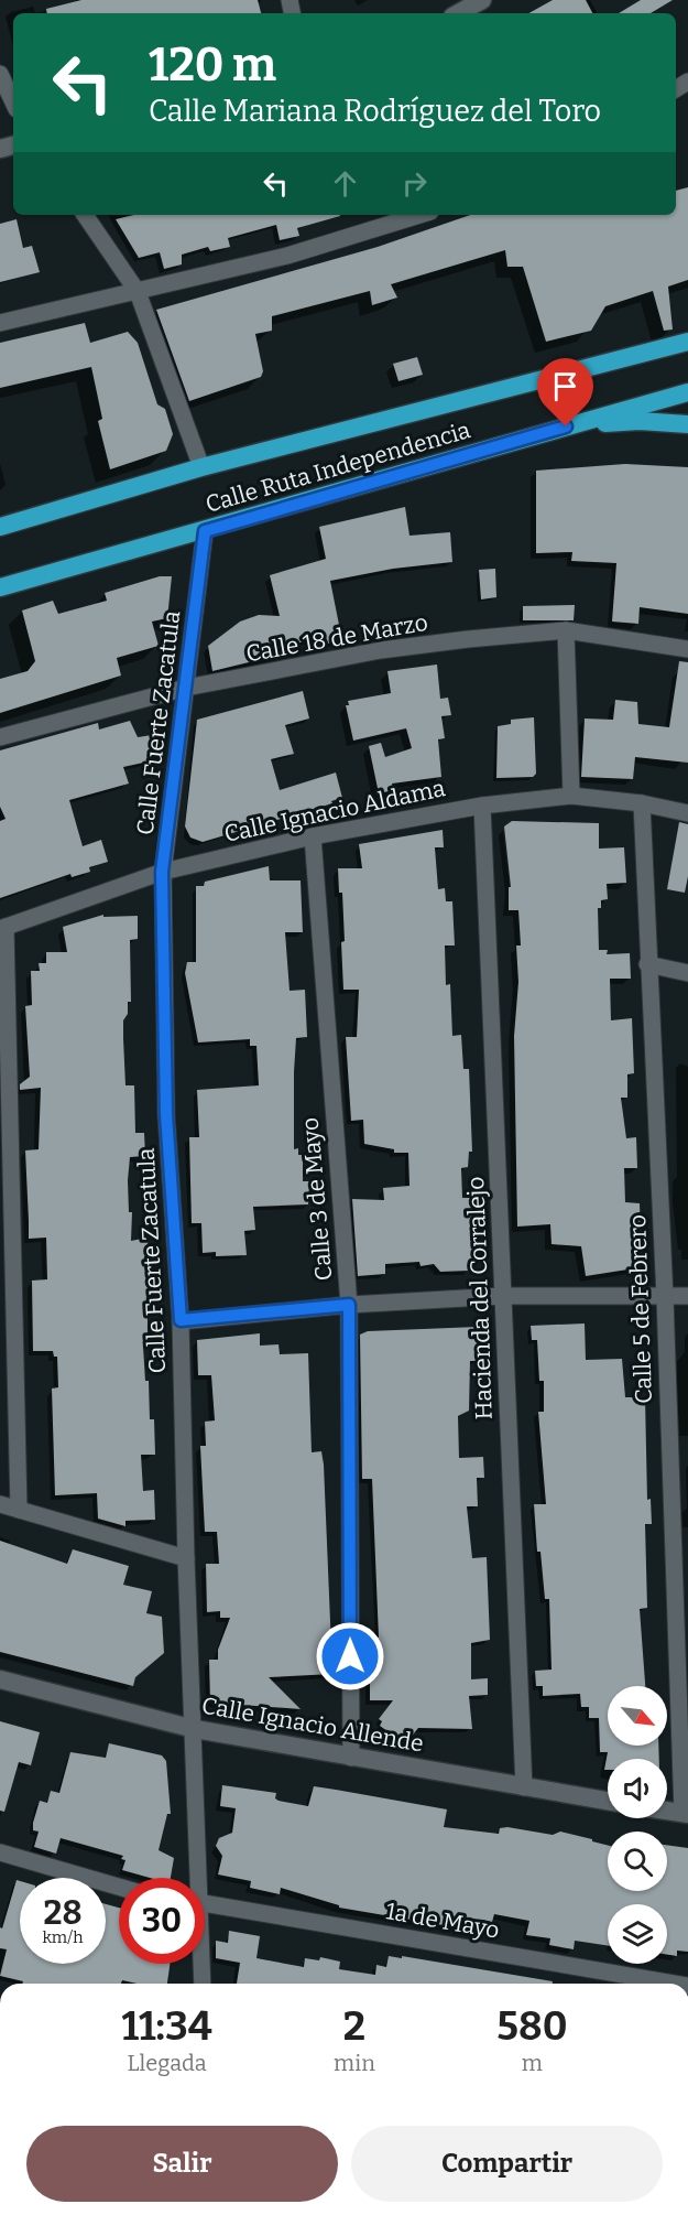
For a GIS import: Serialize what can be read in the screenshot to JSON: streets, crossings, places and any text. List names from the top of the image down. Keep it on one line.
{"streets":{"main road":["Calle Ruta Independencia"],"street":["Calle 18 de Marzo","Calle Fuerte Zacatula","Calle Ignacio Aldama","Calle 3 de Mayo","Hacienda del Corralejo","Calle 5 de Febrero","Calle Ignacio Allende","1a de Mayo"]},"crossings":[["Calle Ruta Independencia","Calle Fuerte Zacatula"],["Calle 18 de Marzo","Calle Fuerte Zacatula"],["Calle Fuerte Zacatula","Calle Ignacio Aldama"],["Calle Fuerte Zacatula","Calle Ignacio Allende"],["Calle Ignacio Aldama","Calle 3 de Mayo"],["Calle Ignacio Aldama","Hacienda del Corralejo"],["Calle Ignacio Aldama","Calle 5 de Febrero"],["Calle 3 de Mayo","Calle Ignacio Allende"],["Hacienda del Corralejo","Calle Ignacio Allende"]],"north":"bottom right","page":{"turn":["120 m","Calle Mariana Rodríguez del Toro"],"speed":"28 km/h","limit":"30","eta":["11:34","Llegada","2","min","580","m"],"buttons":["Salir","Compartir"]}}
